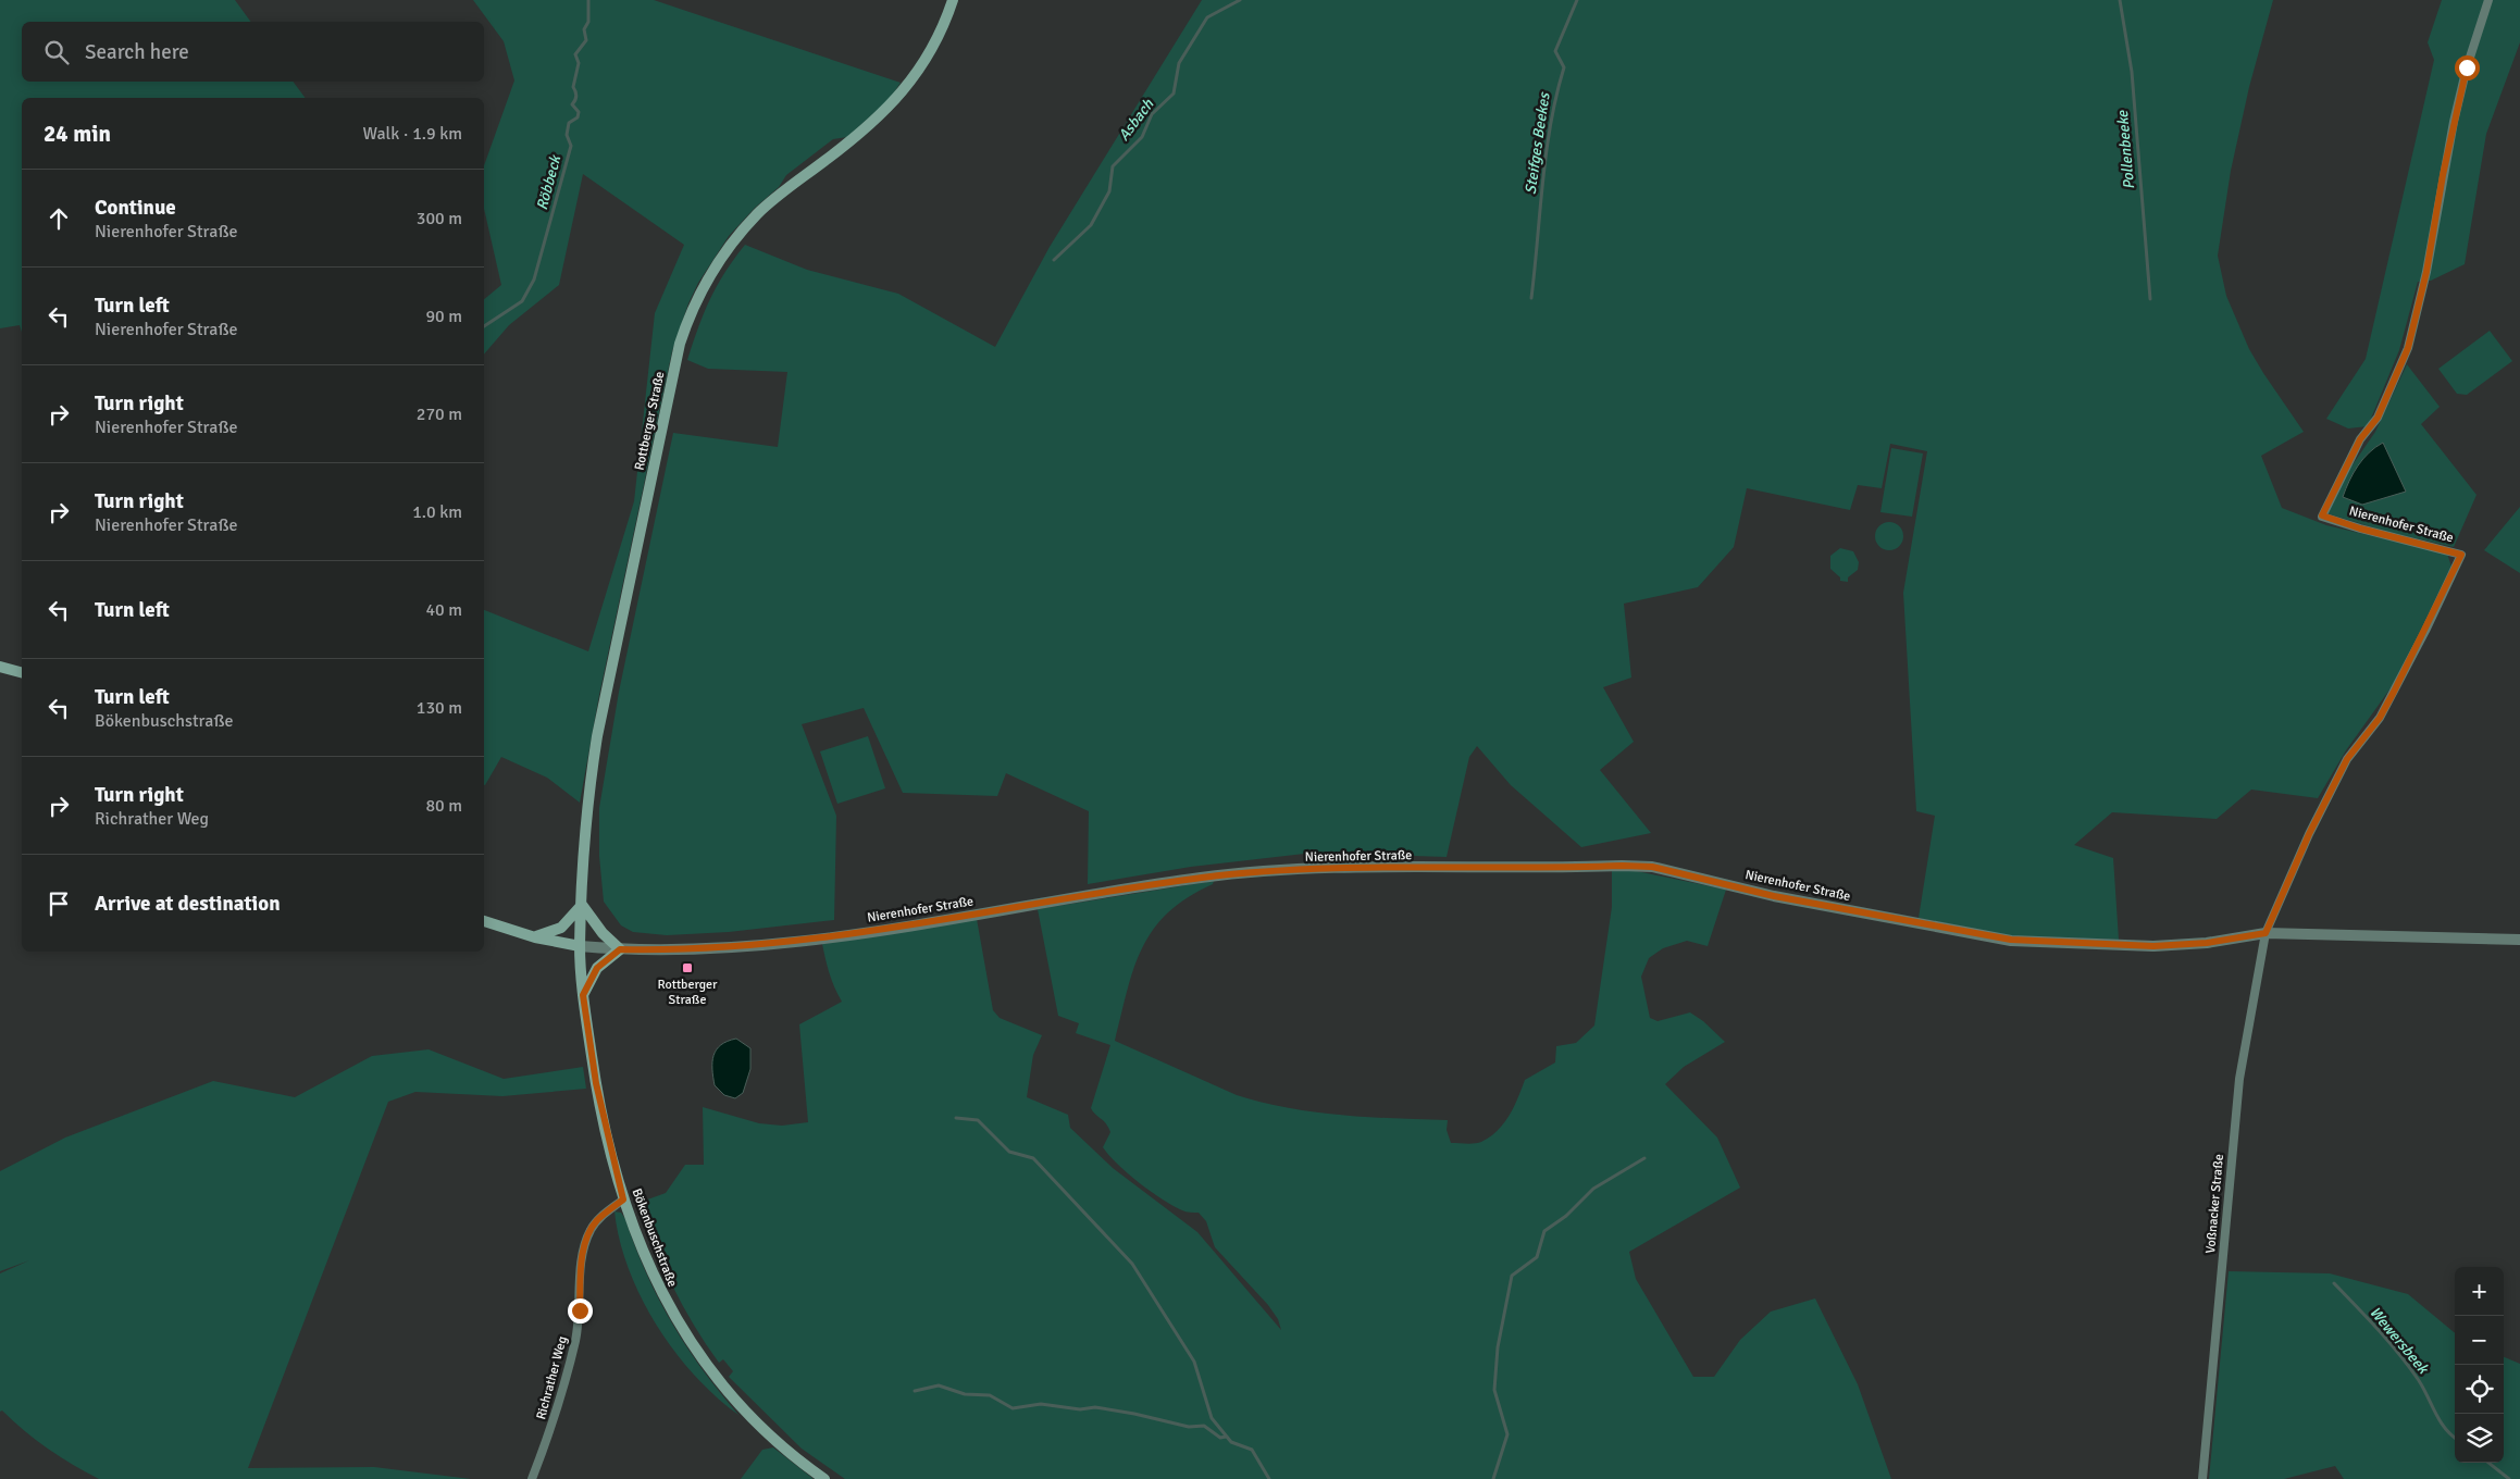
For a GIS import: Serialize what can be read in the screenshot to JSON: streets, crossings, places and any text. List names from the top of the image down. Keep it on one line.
{"streets":{"main road":["Rottberger Straße","Bökenbuschstraße"],"street":["Nierenhofer Straße","Voßnacker Straße","Richrather Weg"]},"crossings":[["Rottberger Straße","Nierenhofer Straße"],["Rottberger Straße","Bökenbuschstraße"],["Nierenhofer Straße","Voßnacker Straße"],["Nierenhofer Straße","Bökenbuschstraße"],["Bökenbuschstraße","Richrather Weg"]],"water":["Asbach","Steifges Beekes","Pollenbeeke","Röbbeck","Wewersbeek"],"places":{"transit":["Rottberger Straße"]},"page":{"search":"Search here","heading":["24 min","Walk · 1.9 km"],"list":[["Continue","Nierenhofer Straße","300 m"],["Turn left","Nierenhofer Straße","90 m"],["Turn right","Nierenhofer Straße","270 m"],["Turn right","Nierenhofer Straße","1.0 km"],["Turn left","40 m"],["Turn left","Bökenbuschstraße","130 m"],["Turn right","Richrather Weg","80 m"],"Arrive at destination"],"map_buttons":["+","−"]}}
